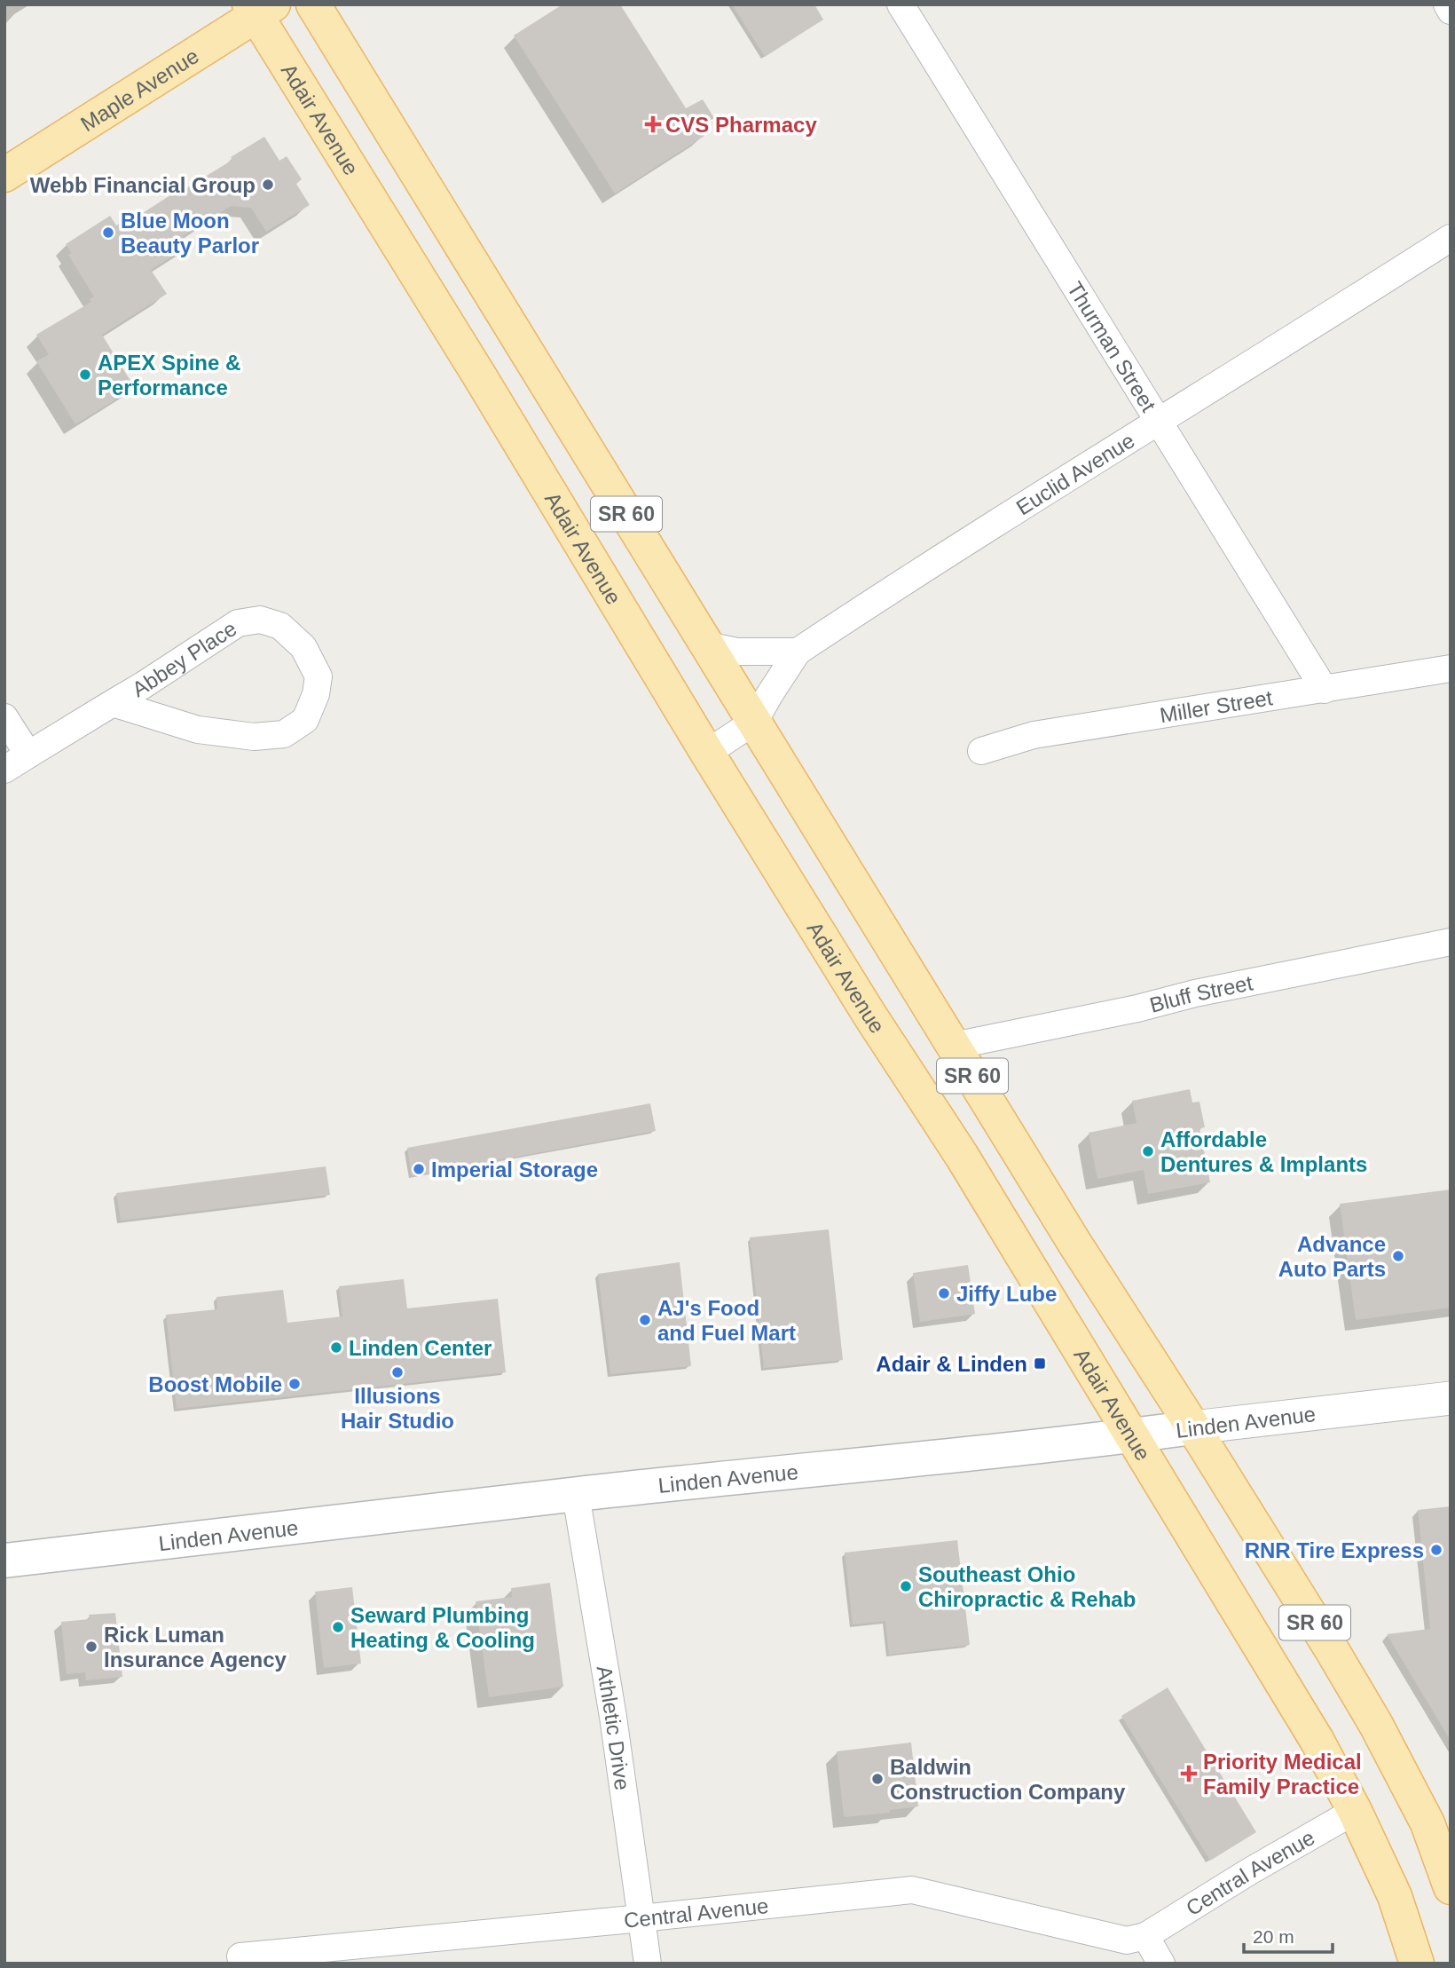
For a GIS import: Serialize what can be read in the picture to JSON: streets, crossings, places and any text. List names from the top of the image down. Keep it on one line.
{"streets":{"main road":["Maple Avenue","Adair Avenue","SR 60","Linden Avenue"],"street":["Thurman Street","Euclid Avenue","Abbey Place","Miller Street","Bluff Street","Athletic Drive","Central Avenue"]},"crossings":[["Maple Avenue","Adair Avenue"],["Adair Avenue","Euclid Avenue"],["Adair Avenue","Linden Avenue"],["Adair Avenue","Central Avenue"],["Thurman Street","Euclid Avenue"],["Thurman Street","Miller Street"],["Euclid Avenue","SR 60"],["SR 60","Bluff Street"],["SR 60","Linden Avenue"],["Linden Avenue","Athletic Drive"],["Athletic Drive","Central Avenue"]],"places":{"health":["CVS Pharmacy","Priority Medical Family Practice"],"other":["Webb Financial Group","Blue Moon Beauty Parlor","APEX Spine & Performance","Affordable Dentures & Implants","Imperial Storage","Advance Auto Parts","Jiffy Lube","AJ's Food and Fuel Mart","Linden Center","Illusions Hair Studio","Boost Mobile","RNR Tire Express","Southeast Ohio Chiropractic & Rehab","Seward Plumbing Heating & Cooling","Rick Luman Insurance Agency","Baldwin Construction Company"],"transit":["Adair & Linden"]},"scale_bar":"20 m"}
